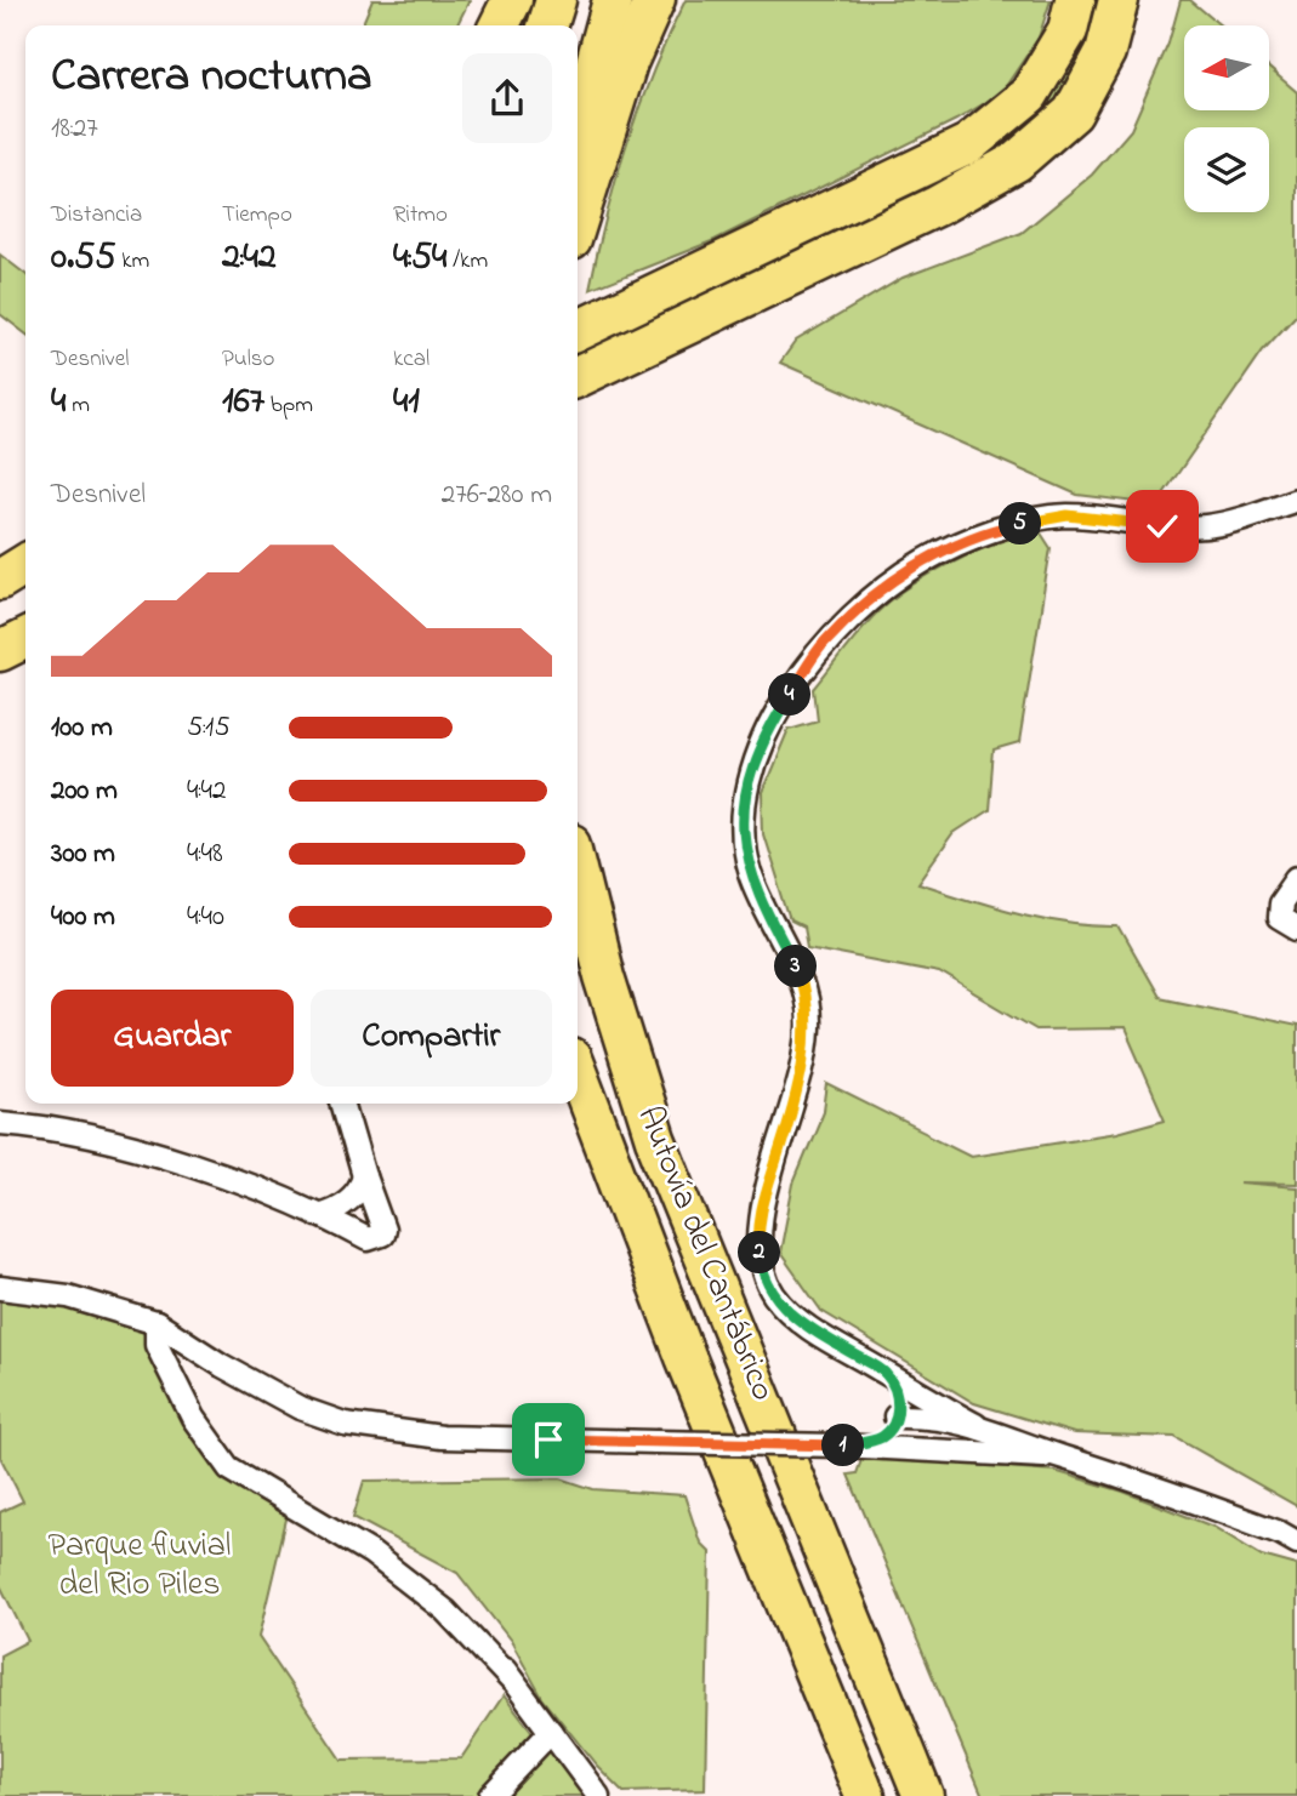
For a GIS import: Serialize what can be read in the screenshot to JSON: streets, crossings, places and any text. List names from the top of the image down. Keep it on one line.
{"streets":{"highway":["Autovía del Cantábrico"]},"parks":["Parque fluvial del Rio Piles"],"north":"left","page":{"heading":["Carrera nocturna","18:27"],"stats":[["Distancia","0.55 km"],["Tiempo","2:42"],["Ritmo","4:54 /km"],["Desnivel","4 m"],["Pulso","167 bpm"],["kcal","41"]],"chart":["Desnivel","276–280 m"],"pins":["5","4","3","2","1"],"list":[{"name":"100 m","note":"5:15"},{"name":"200 m","note":"4:42"},{"name":"300 m","note":"4:48"},{"name":"400 m","note":"4:40"}],"buttons":["Guardar","Compartir"]}}
